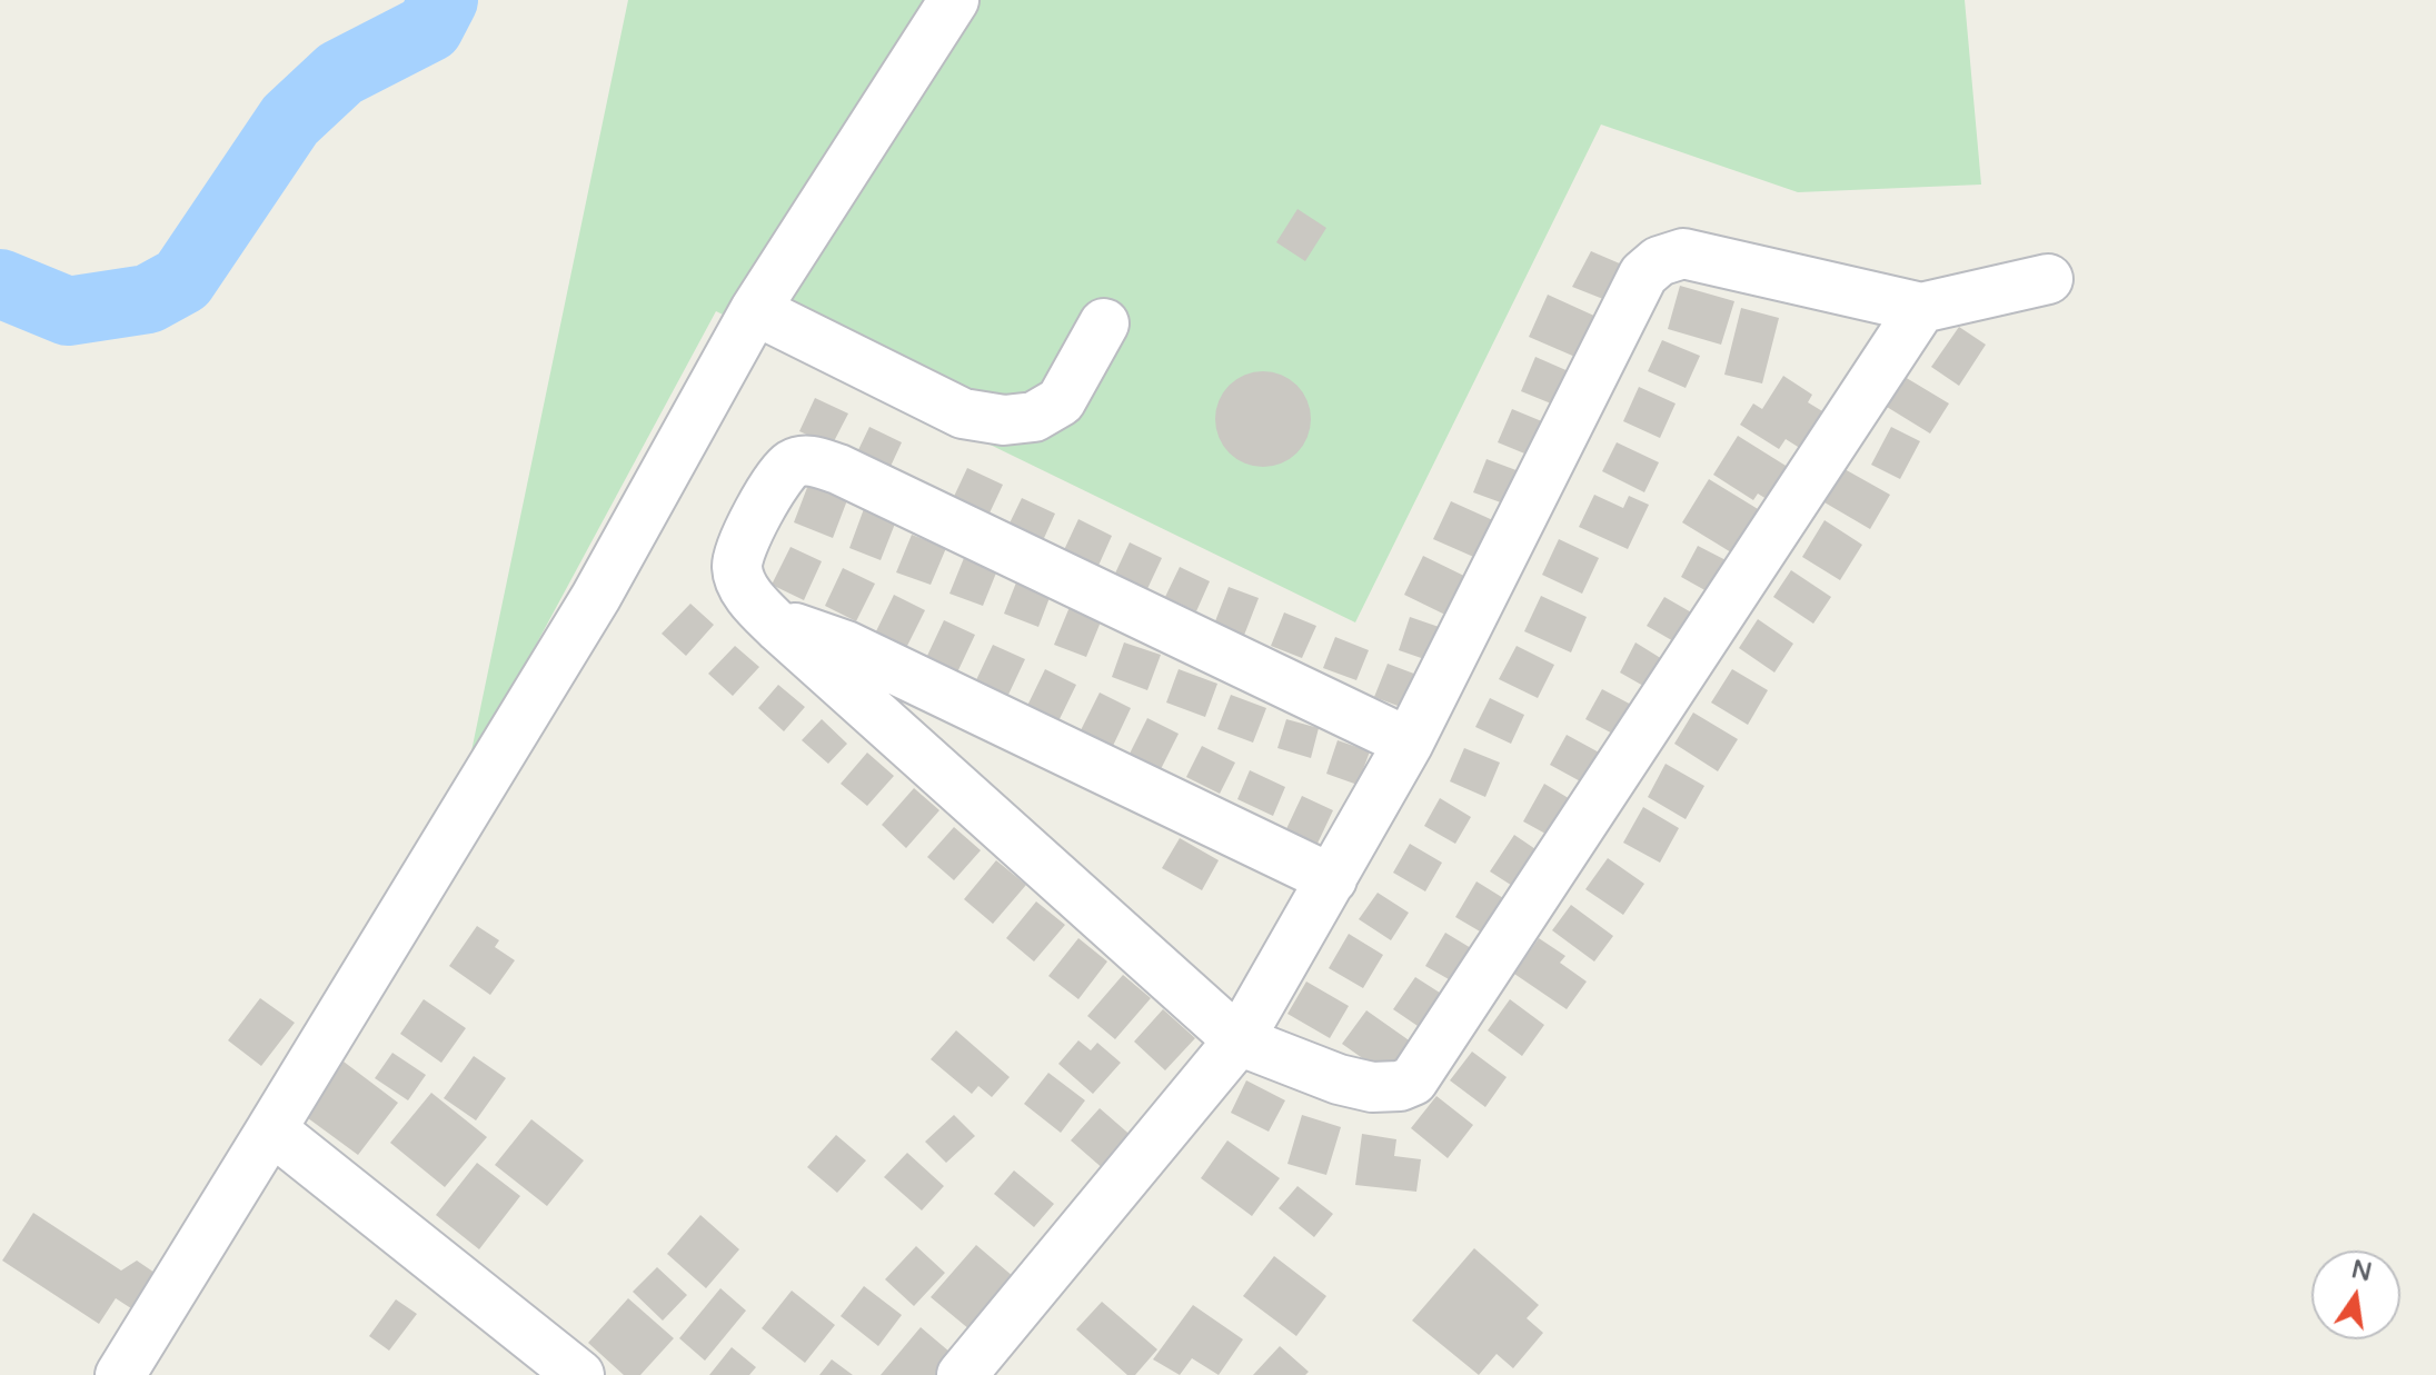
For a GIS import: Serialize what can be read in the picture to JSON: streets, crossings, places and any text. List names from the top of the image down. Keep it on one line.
{"north":"top"}
